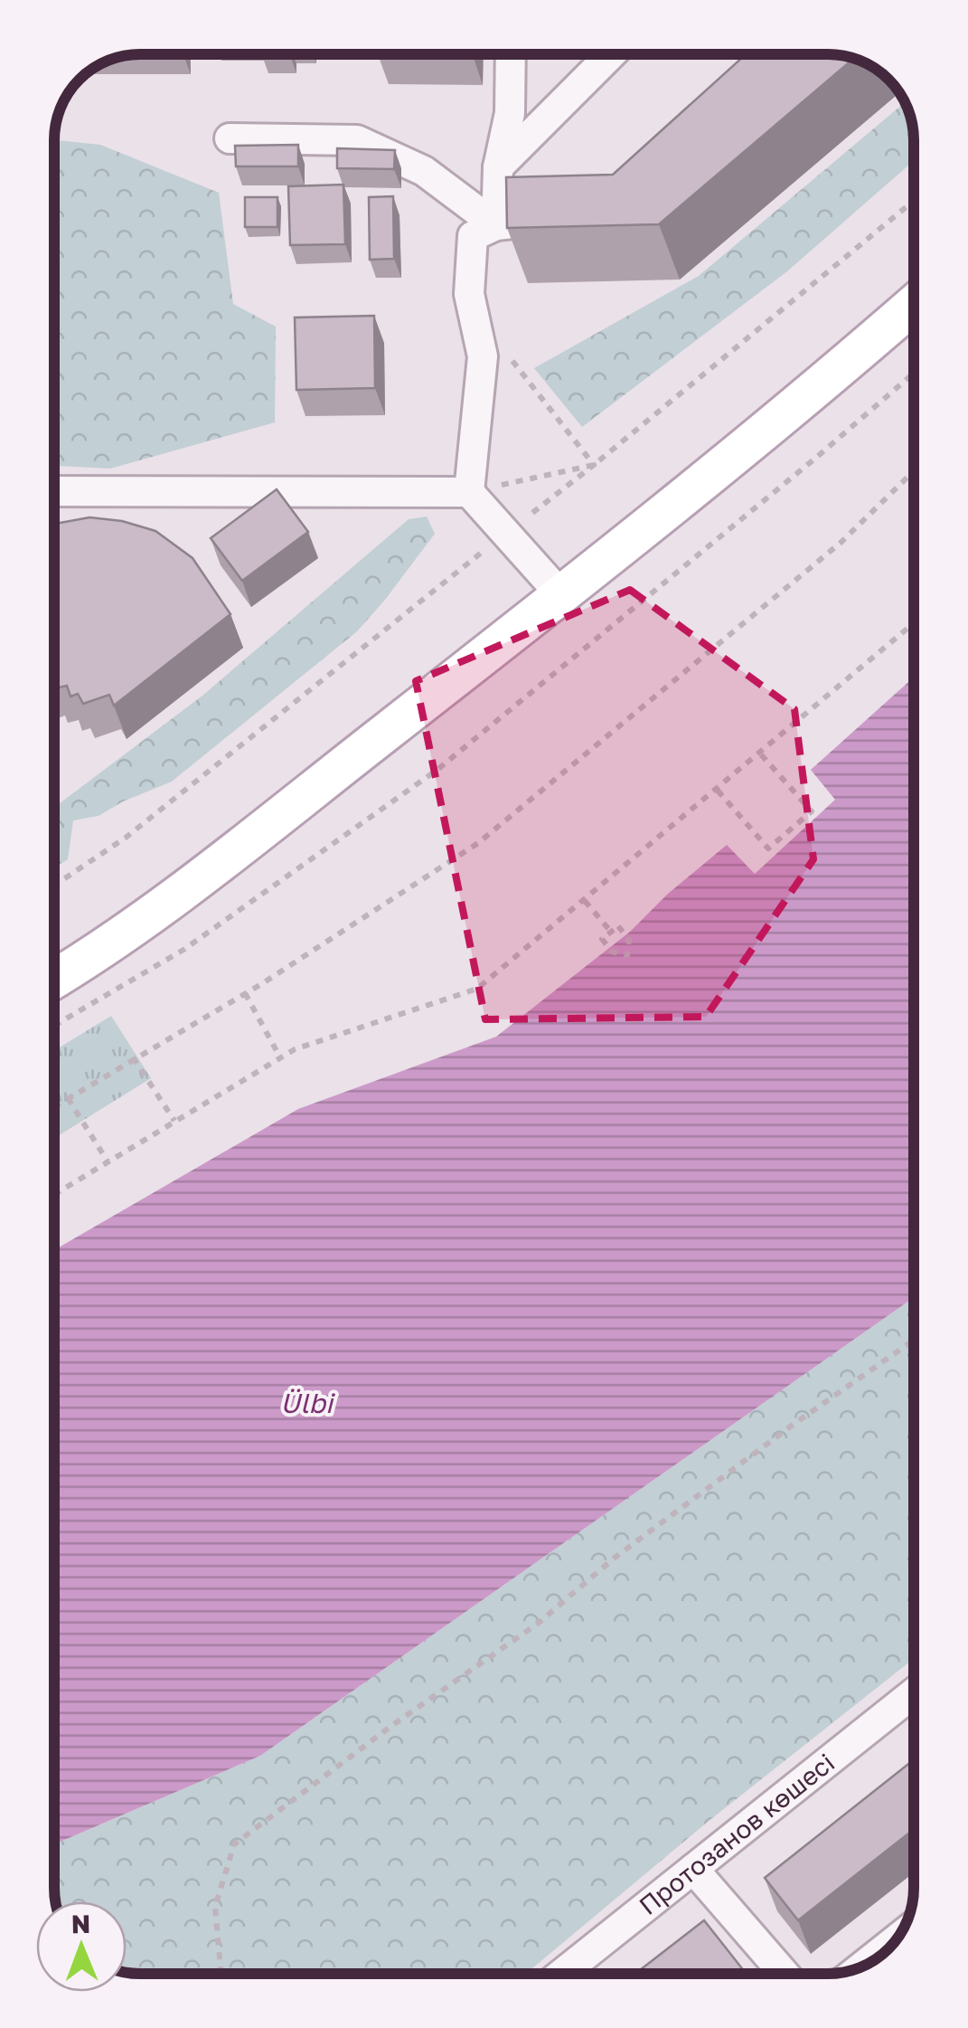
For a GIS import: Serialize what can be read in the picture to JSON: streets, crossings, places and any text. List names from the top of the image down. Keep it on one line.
{"streets":{"street":["Протозанов көшесі"]},"water":["Ülbi"],"north":"top"}
